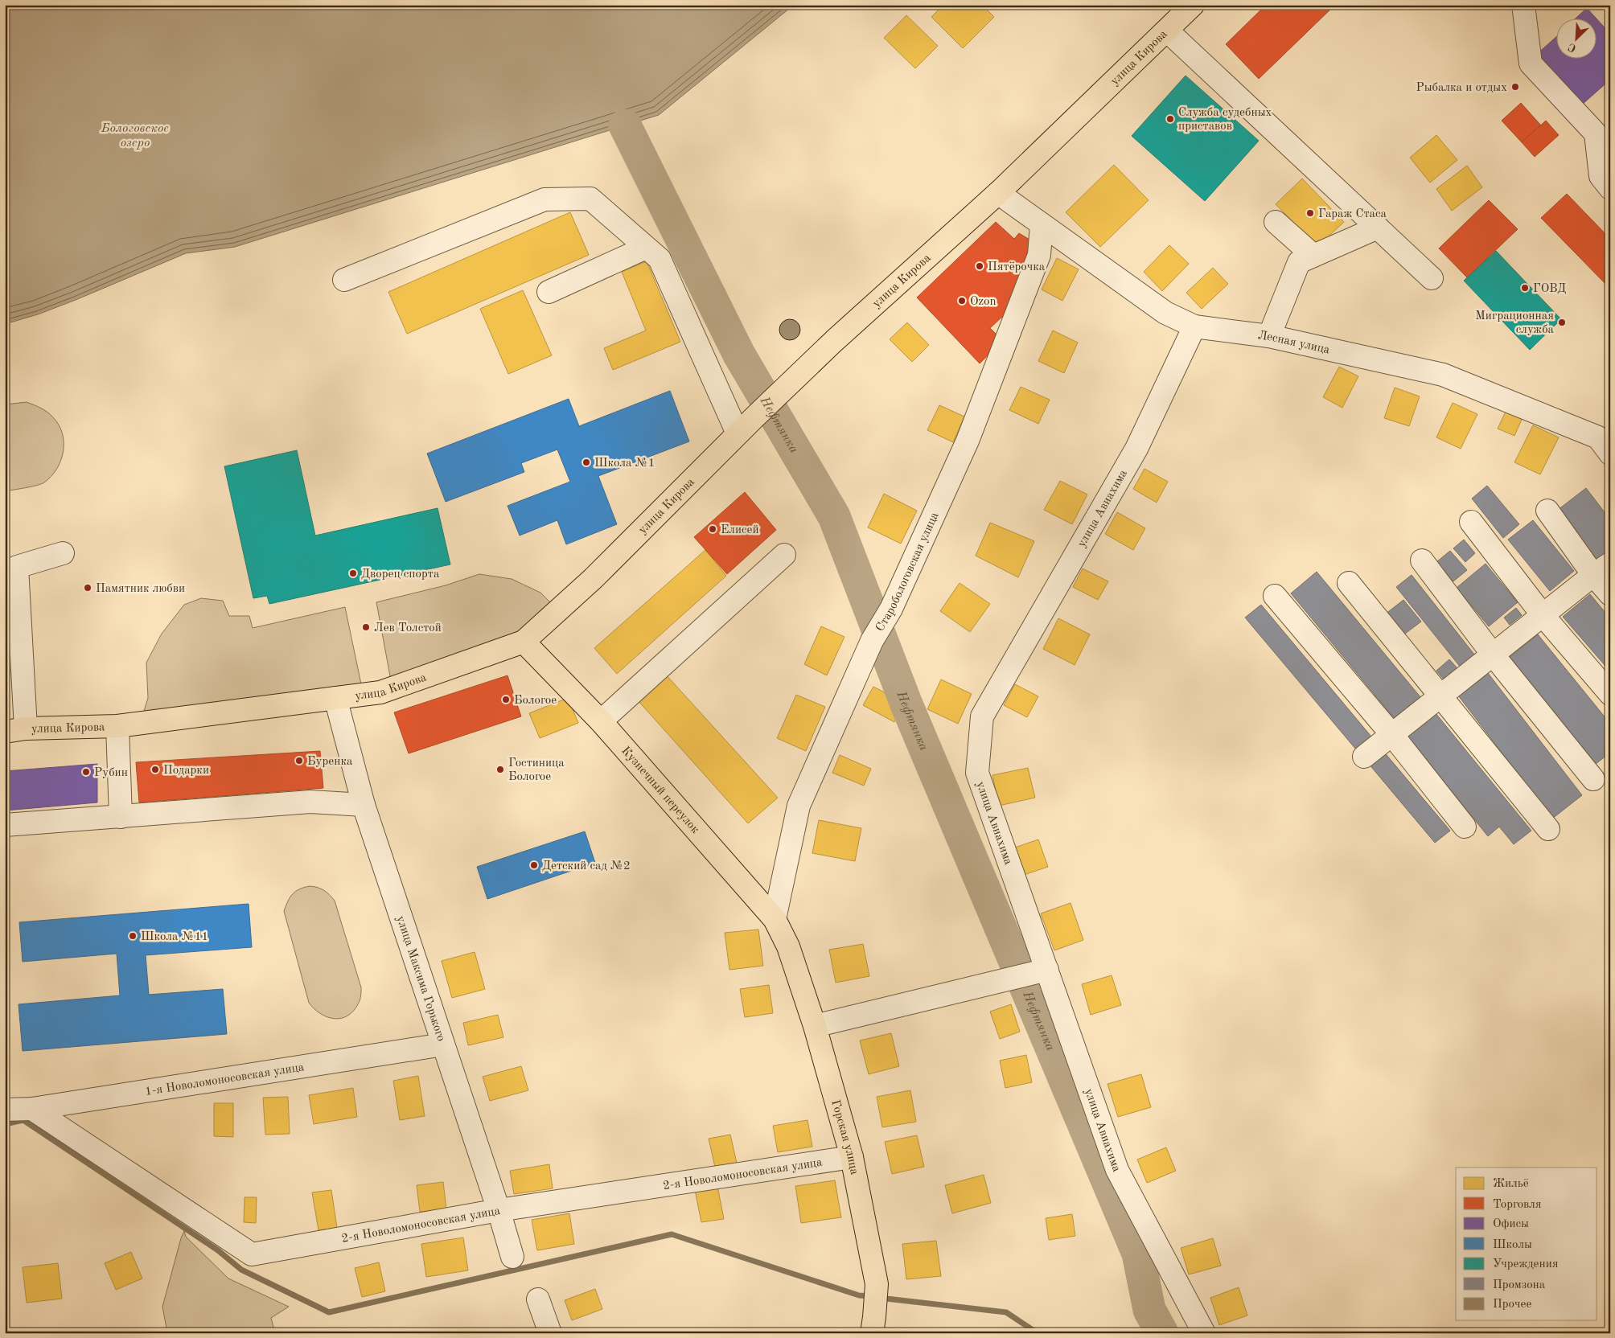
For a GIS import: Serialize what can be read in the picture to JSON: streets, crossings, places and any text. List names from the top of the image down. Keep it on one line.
{"streets":{"main road":["улица Кирова","Кузнечный переулок","Горская улица"],"street":["Лесная улица","улица Авиахима","Старобологовская улица","улица Максима Горького","1-я Новоломоносовская улица","2-я Новоломоносовская улица"]},"crossings":[["улица Кирова","Лесная улица"],["улица Кирова","Кузнечный переулок"],["улица Кирова","улица Максима Горького"],["Лесная улица","улица Авиахима"],["Лесная улица","Старобологовская улица"],["Старобологовская улица","Кузнечный переулок"],["Кузнечный переулок","Горская улица"],["улица Максима Горького","1-я Новоломоносовская улица"],["улица Максима Горького","2-я Новоломоносовская улица"],["1-я Новоломоносовская улица","2-я Новоломоносовская улица"],["Горская улица","2-я Новоломоносовская улица"]],"water":["Бологовское озеро","Нефтянка"],"places":["Рыбалка и отдых","Служба судебных приставов","Гараж Стаса","Пятёрочка","ГОВД","Ozon","Миграционная служба","Школа №1","Елисей","Дворец спорта","Памятник любви","Лев Толстой","Бологое","Буренка","Подарки","Гостиница Бологое","Рубин","Детский сад №2","Школа №11"],"legend":["Жильё","Торговля","Офисы","Школы","Учреждения","Промзона","Прочее"],"north":"bottom left"}
